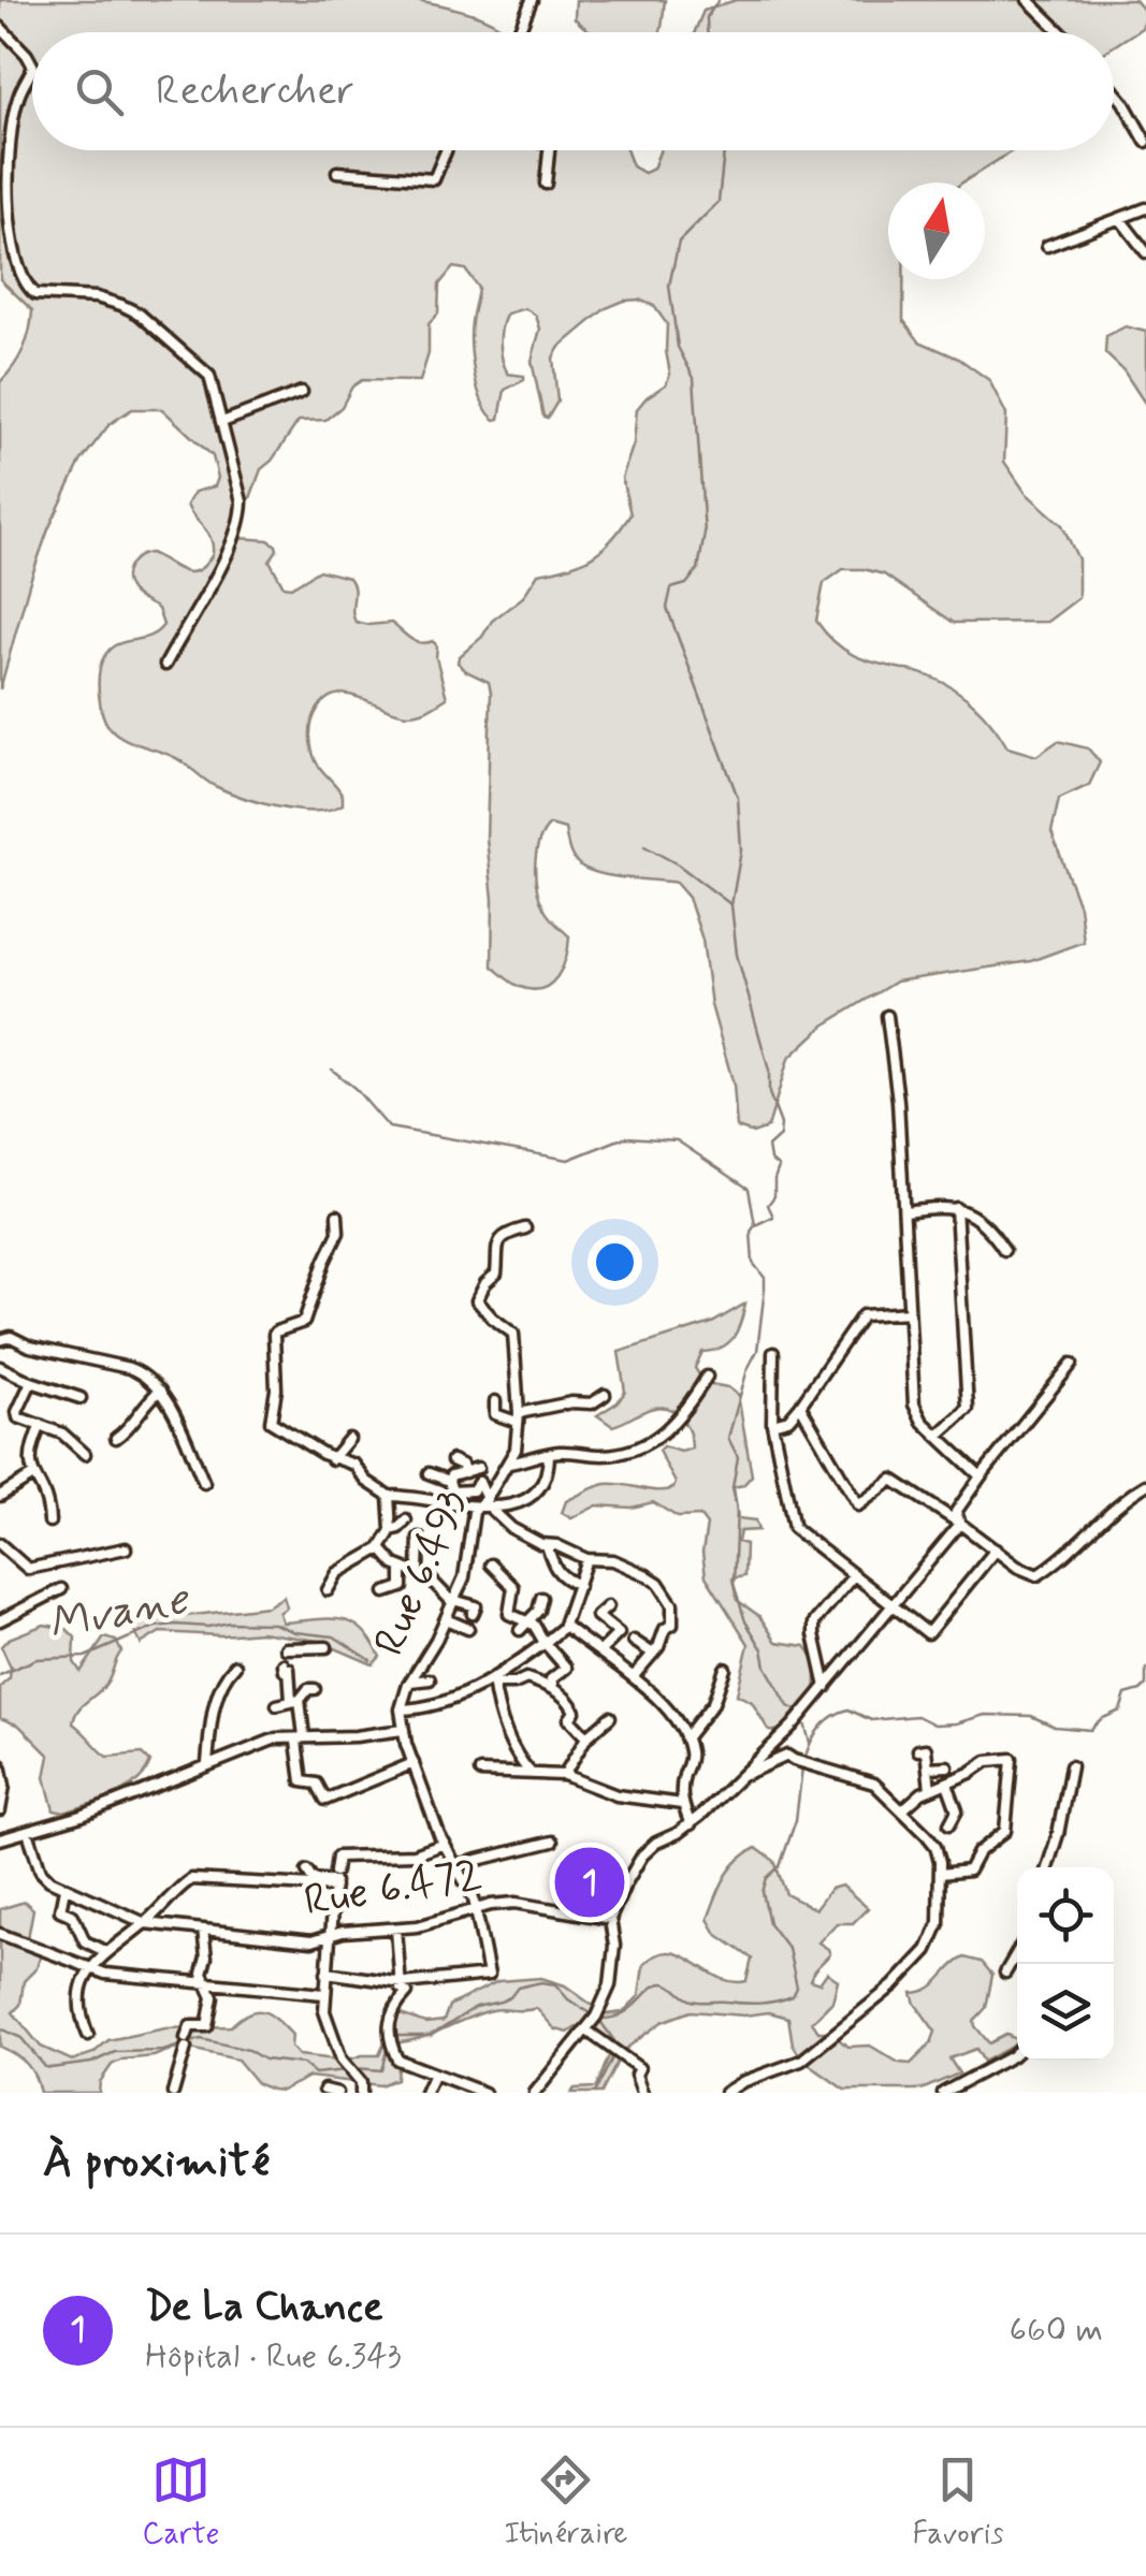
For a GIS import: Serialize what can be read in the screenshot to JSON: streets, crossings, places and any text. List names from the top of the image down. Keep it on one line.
{"streets":{"street":["Rue 6.493","Rue 6.472"]},"crossings":[["Rue 6.493","Rue 6.472"]],"water":["Mvane"],"north":"top","page":{"search":"Rechercher","pins":"1","heading":"À proximité","list":[{"mark":"1","name":"De La Chance","note":"Hôpital · Rue 6.343","value":"660 m"}],"nav":["Carte","Itinéraire","Favoris"]}}
